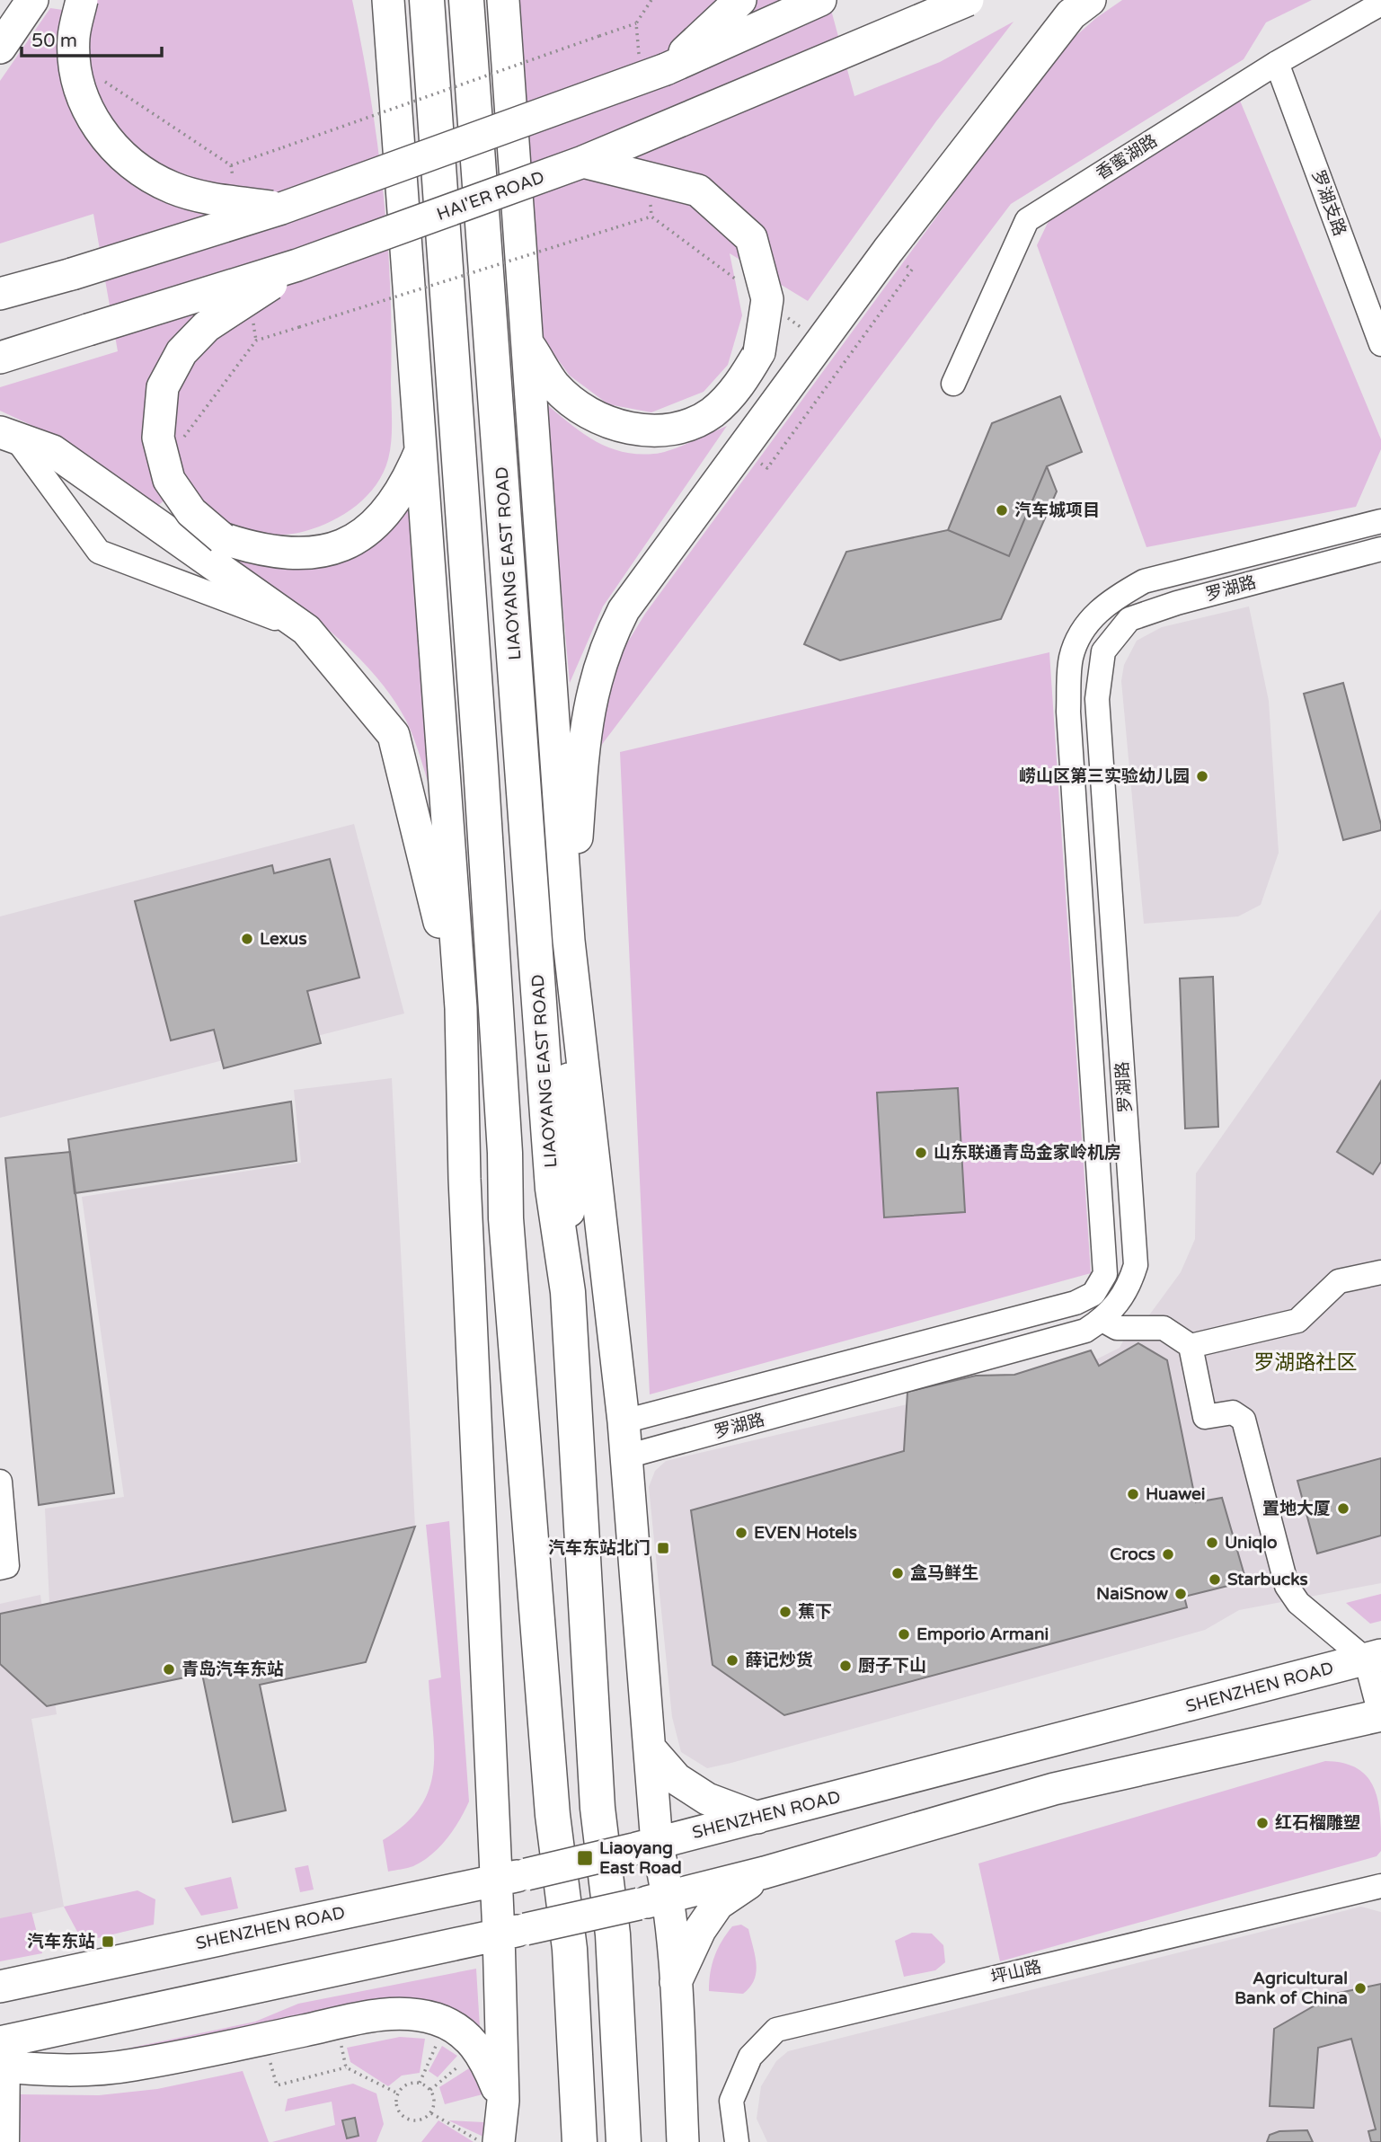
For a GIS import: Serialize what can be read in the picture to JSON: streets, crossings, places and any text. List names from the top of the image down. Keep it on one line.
{"streets":{"highway":["LIAOYANG EAST ROAD"],"main road":["HAI'ER ROAD","SHENZHEN ROAD"],"street":["香蜜湖路","罗湖支路","罗湖路","坪山路"]},"crossings":[["香蜜湖路","罗湖支路"],["LIAOYANG EAST ROAD","罗湖路"],["LIAOYANG EAST ROAD","SHENZHEN ROAD"]],"districts":["罗湖路社区"],"places":{"other":["汽车城项目","崂山区第三实验幼儿园","Lexus","山东联通青岛金家岭机房","Huawei","置地大厦","EVEN Hotels","Uniqlo","Crocs","盒马鲜生","Starbucks","NaiSnow","蕉下","Emporio Armani","薛记炒货","厨子下山","青岛汽车东站","红石榴雕塑","Agricultural Bank of China"],"transit":["汽车东站北门","Liaoyang East Road","汽车东站"]},"scale_bar":"50 m"}
